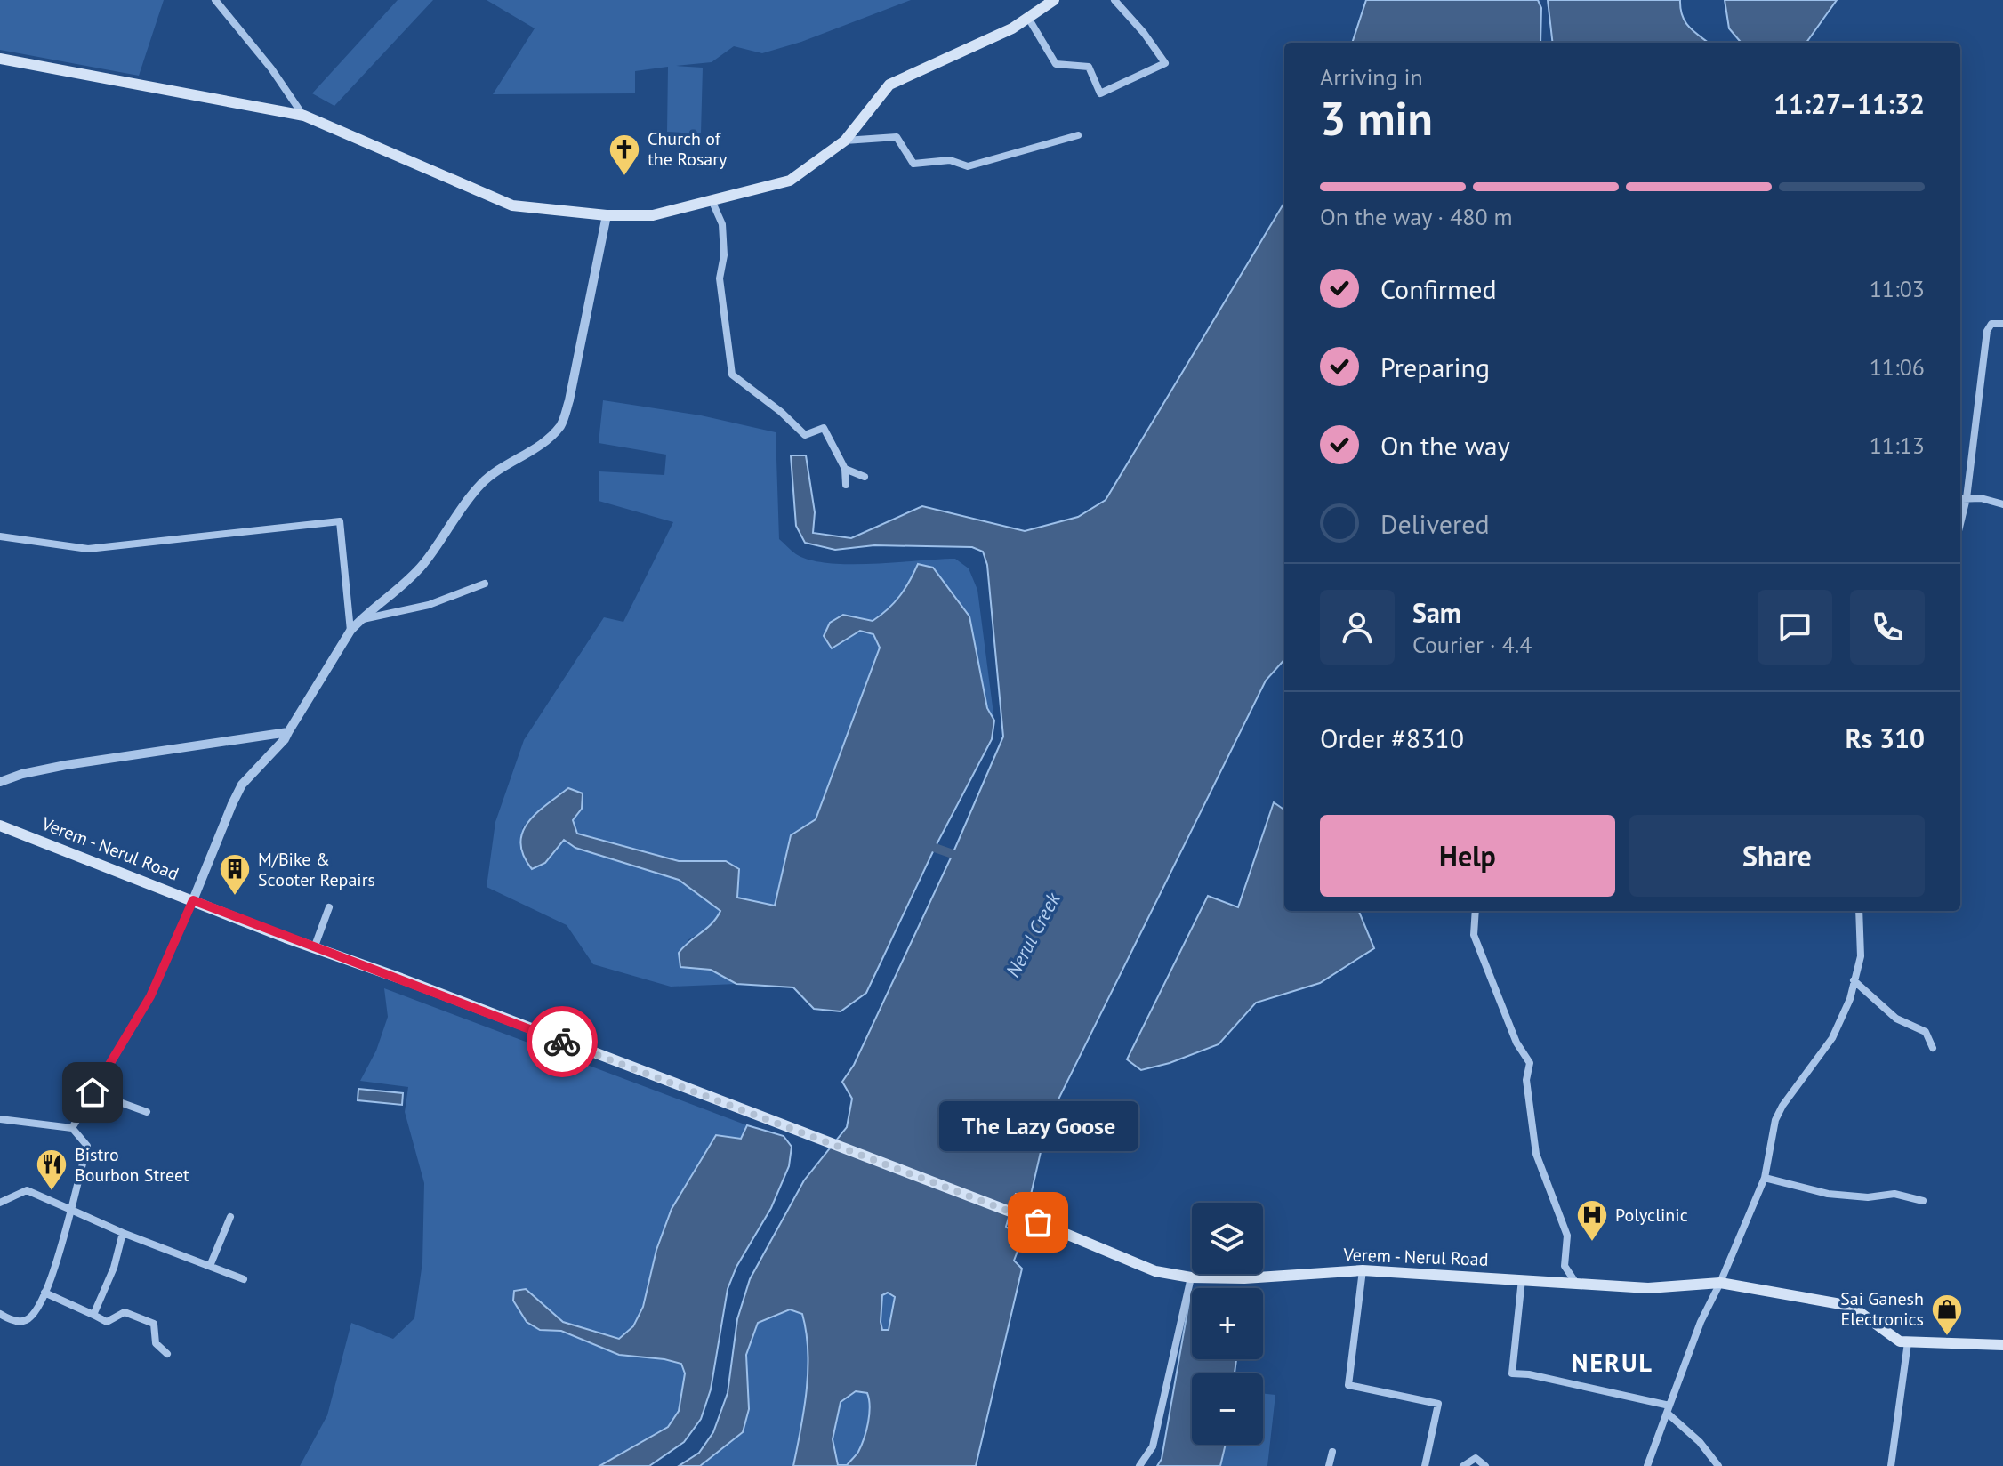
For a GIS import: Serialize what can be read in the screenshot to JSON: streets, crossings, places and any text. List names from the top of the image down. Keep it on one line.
{"streets":{"main road":["Verem - Nerul Road"]},"districts":["NERUL"],"water":["Nerul Creek"],"places":{"church":["Church of the Rosary"],"building":["M/Bike & Scooter Repairs"],"restaurant":["Bistro Bourbon Street"],"other":["The Lazy Goose"],"hospital":["Polyclinic"],"shop":["Sai Ganesh Electronics"]},"page":{"heading":["3 min","Arriving in","11:27–11:32"],"panel":["Sam","Courier · 4.4","Order #8310","Rs 310"],"bar":"On the way · 480 m","list":[["Confirmed","11:03"],["Preparing","11:06"],["On the way","11:13"],"Delivered"],"buttons":["Help","Share"],"bubble":"The Lazy Goose","map_buttons":["+","−"]}}
